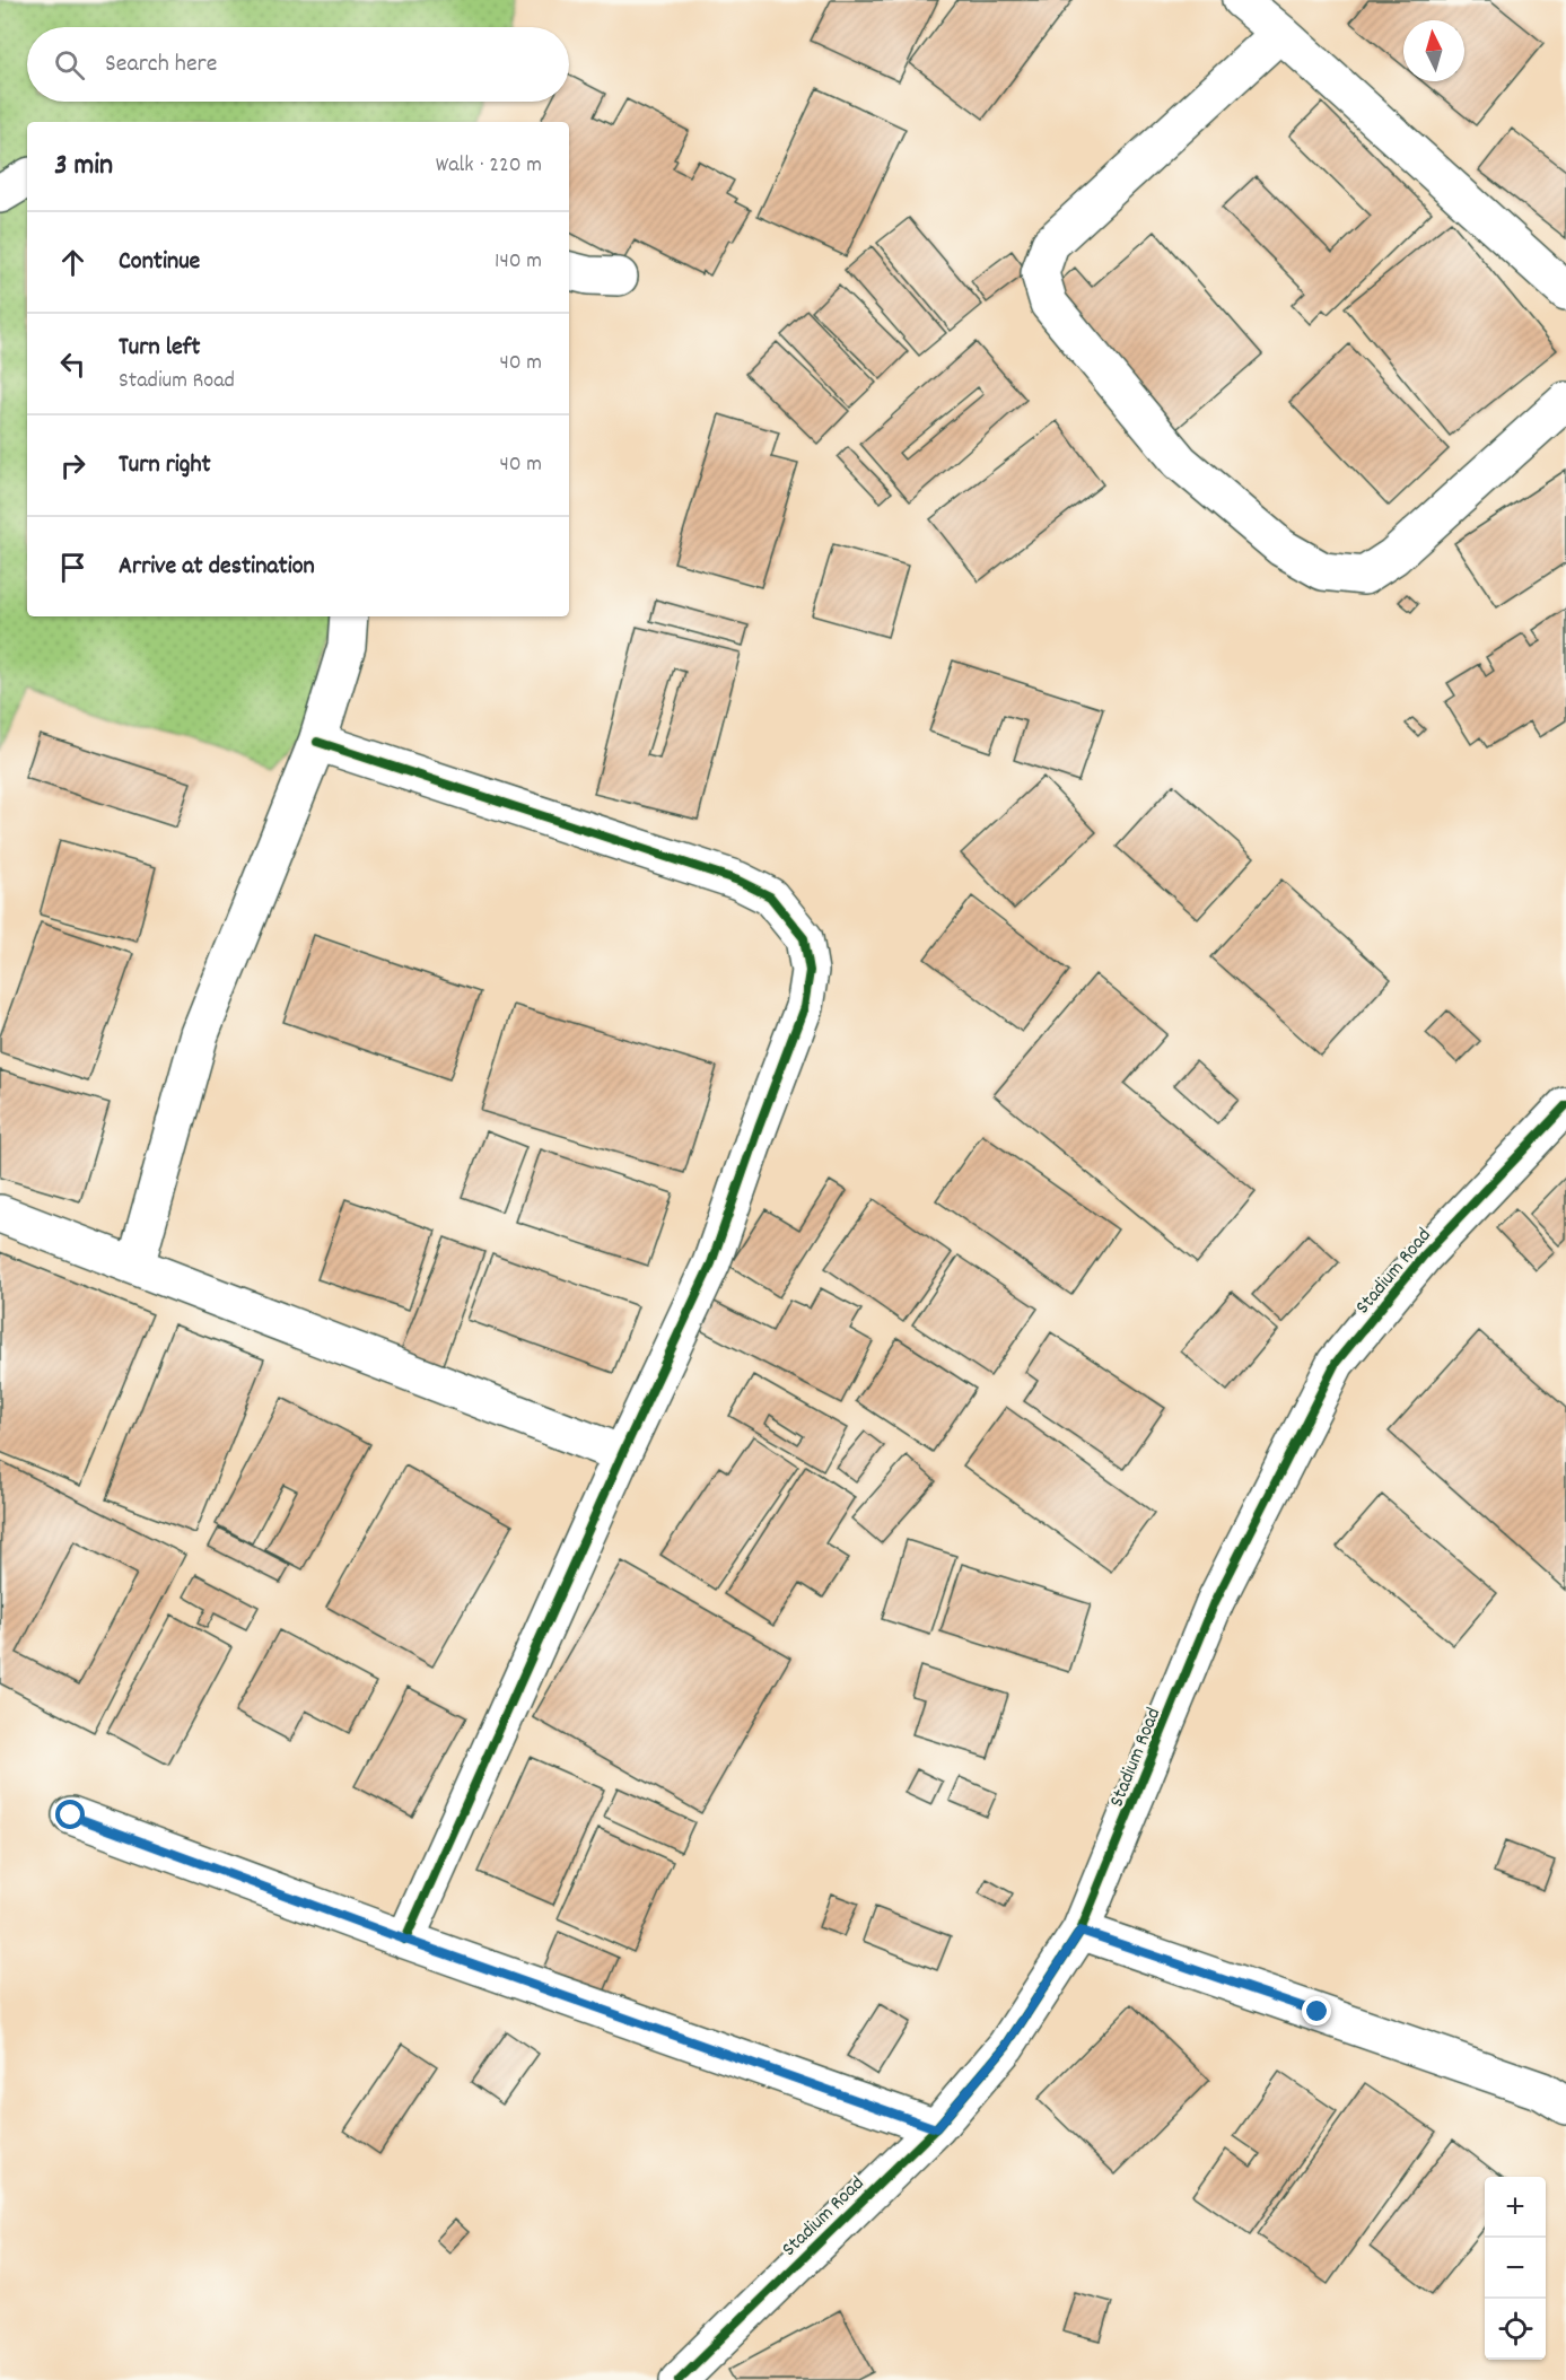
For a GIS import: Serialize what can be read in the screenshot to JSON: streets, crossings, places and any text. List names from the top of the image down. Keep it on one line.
{"streets":{"street":["Stadium Road"]},"north":"top","page":{"search":"Search here","heading":["3 min","Walk · 220 m"],"list":[["Continue","140 m"],["Turn left","Stadium Road","40 m"],["Turn right","40 m"],"Arrive at destination"],"map_buttons":["+","−"]}}
